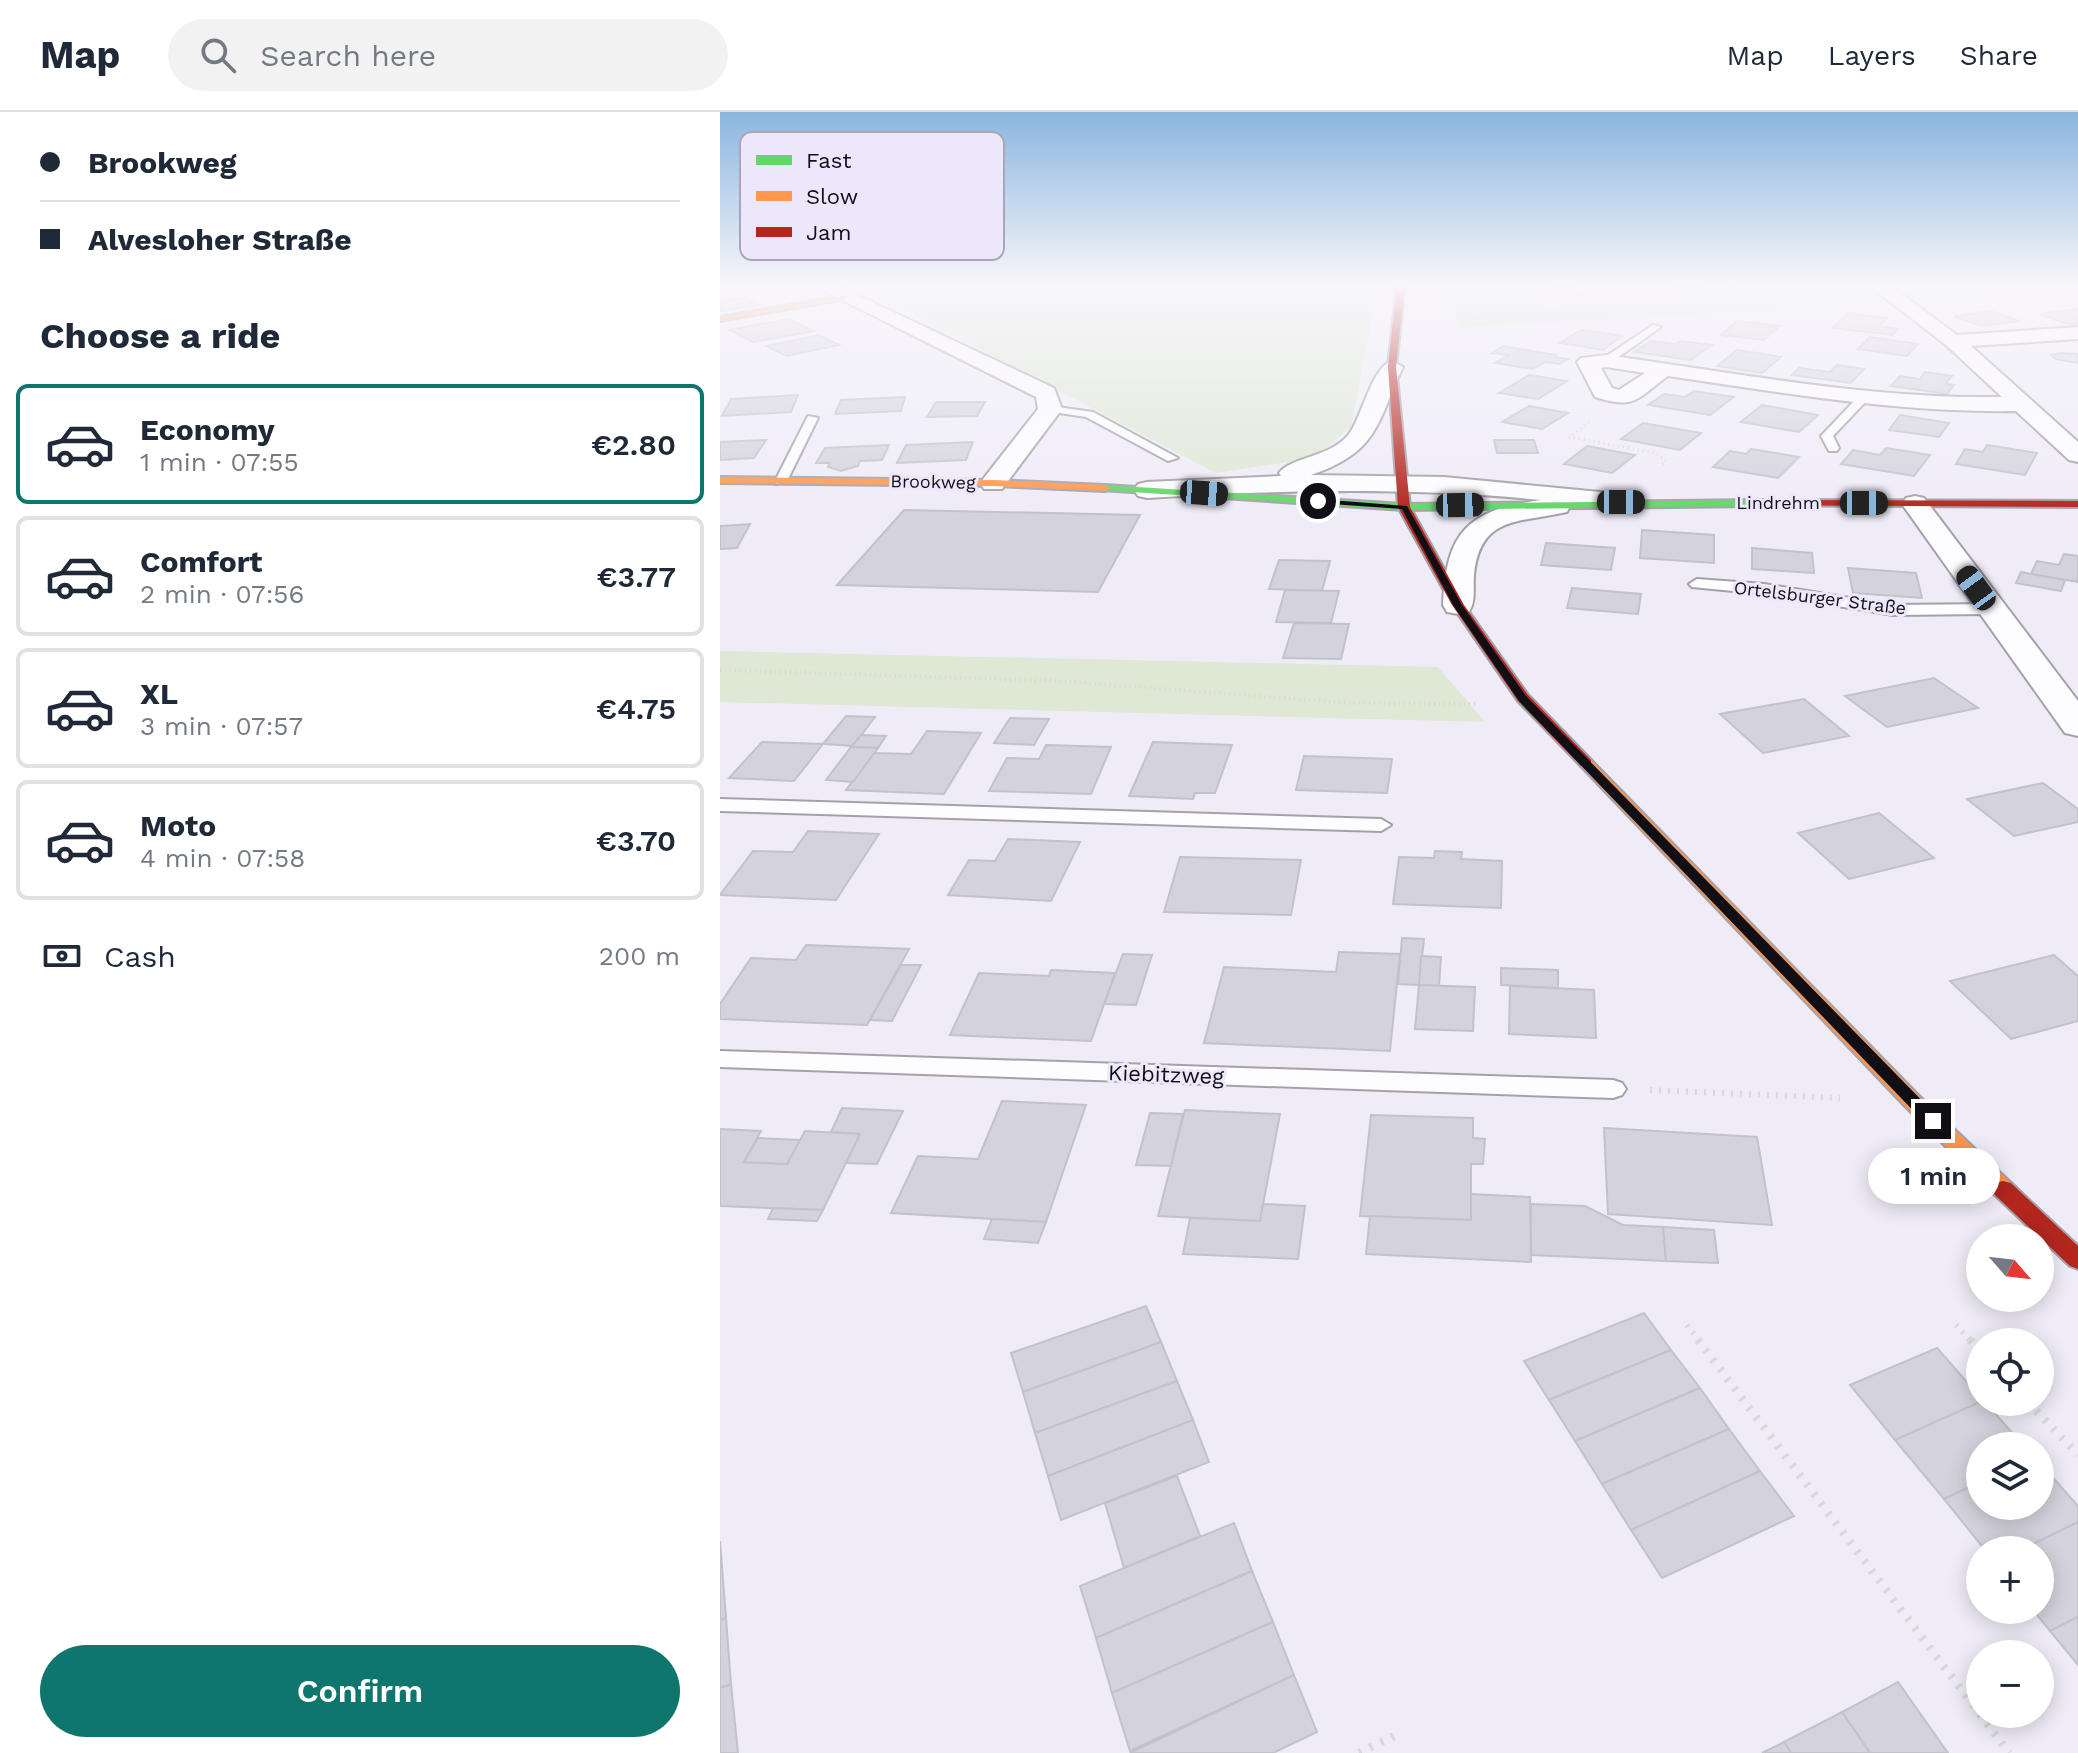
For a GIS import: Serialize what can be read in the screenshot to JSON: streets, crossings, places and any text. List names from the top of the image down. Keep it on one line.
{"streets":{"street":["Brookweg","Lindrehm"],"lane":["Ortelsburger Straße","Kiebitzweg"]},"crossings":[["Brookweg","Lindrehm"]],"legend":["Fast","Slow","Jam"],"north":"bottom right","page":{"header":"Map","search":"Search here","nav":["Map","Layers","Share"],"banner":["Brookweg","Alvesloher Straße"],"heading":"Choose a ride","list":[{"name":"Economy","note":"1 min · 07:55","value":"€2.80"},{"name":"Comfort","note":"2 min · 07:56","value":"€3.77"},{"name":"XL","note":"3 min · 07:57","value":"€4.75"},{"name":"Moto","note":"4 min · 07:58","value":"€3.70"}],"pay":["Cash","200 m"],"bubble":"1 min","map_buttons":["+","−"],"buttons":"Confirm"}}
